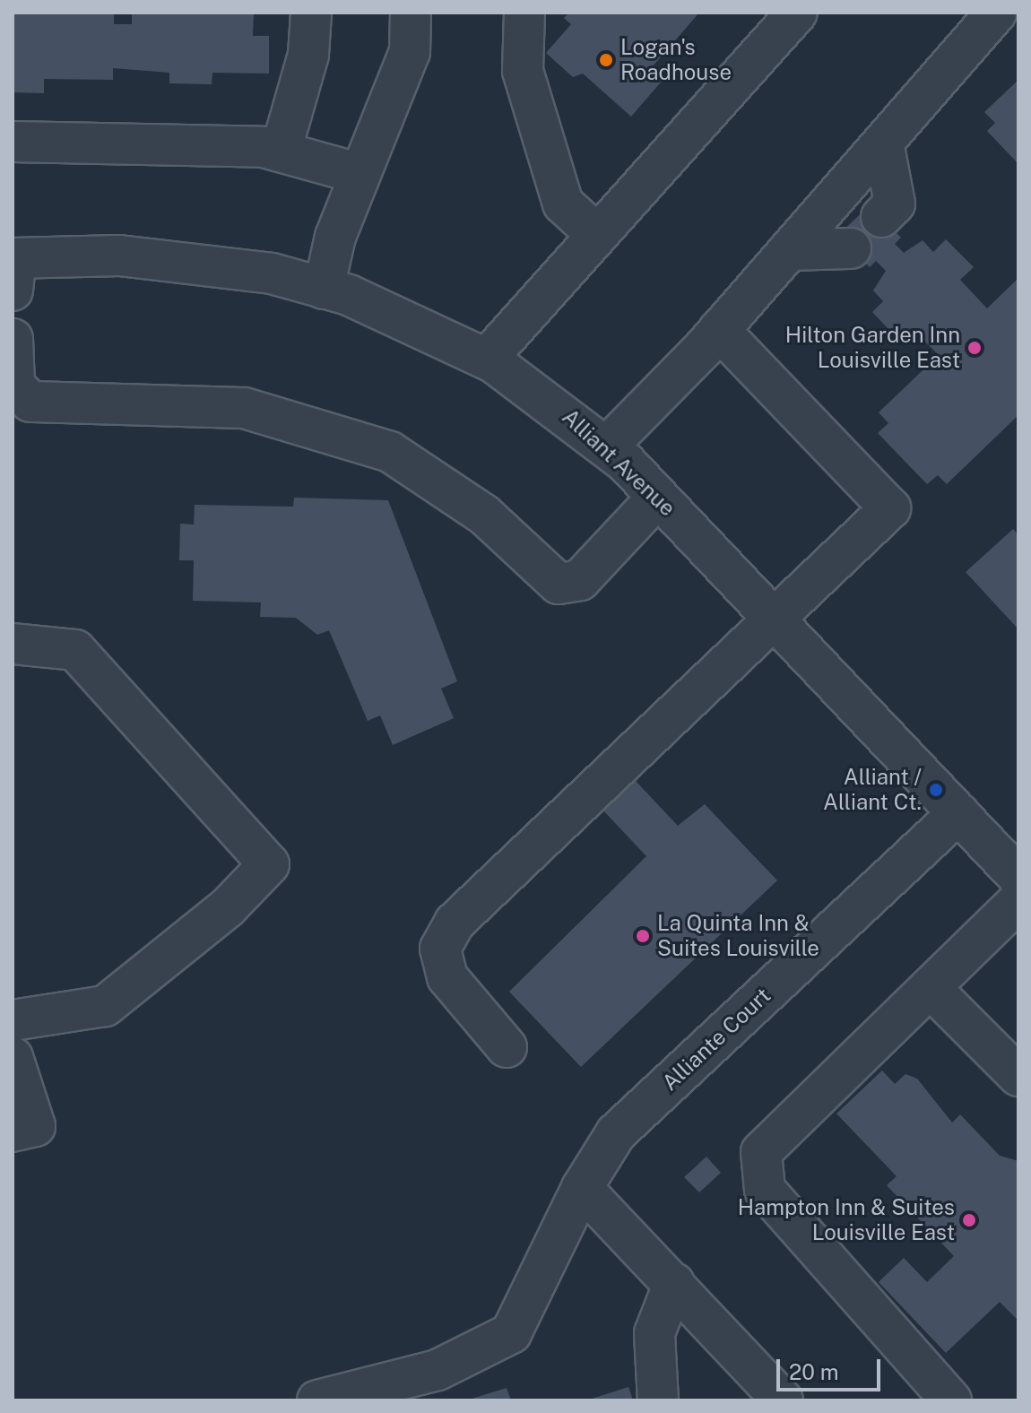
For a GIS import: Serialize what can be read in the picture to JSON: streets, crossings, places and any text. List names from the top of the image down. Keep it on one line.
{"streets":{"street":["Alliant Avenue","Alliante Court"]},"crossings":[["Alliant Avenue","Alliante Court"]],"places":["Logan's Roadhouse","Hilton Garden Inn Louisville East","Alliant / Alliant Ct.","La Quinta Inn & Suites Louisville","Hampton Inn & Suites Louisville East"],"scale_bar":"20 m"}
